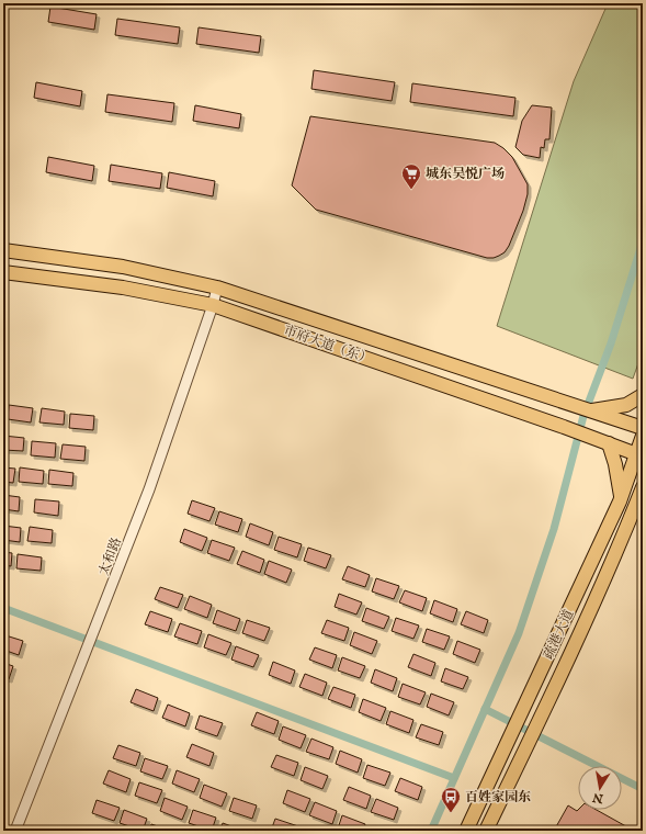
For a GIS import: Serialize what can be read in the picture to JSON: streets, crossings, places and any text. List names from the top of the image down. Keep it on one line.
{"streets":{"main road":["市府大道（东）","疏港大道"],"street":["太和路"]},"crossings":[["市府大道（东）","太和路"],["市府大道（东）","疏港大道"]],"places":{"supermarket":["城东吴悦广场"],"bus stop":["百姓家园东"]},"north":"bottom"}
